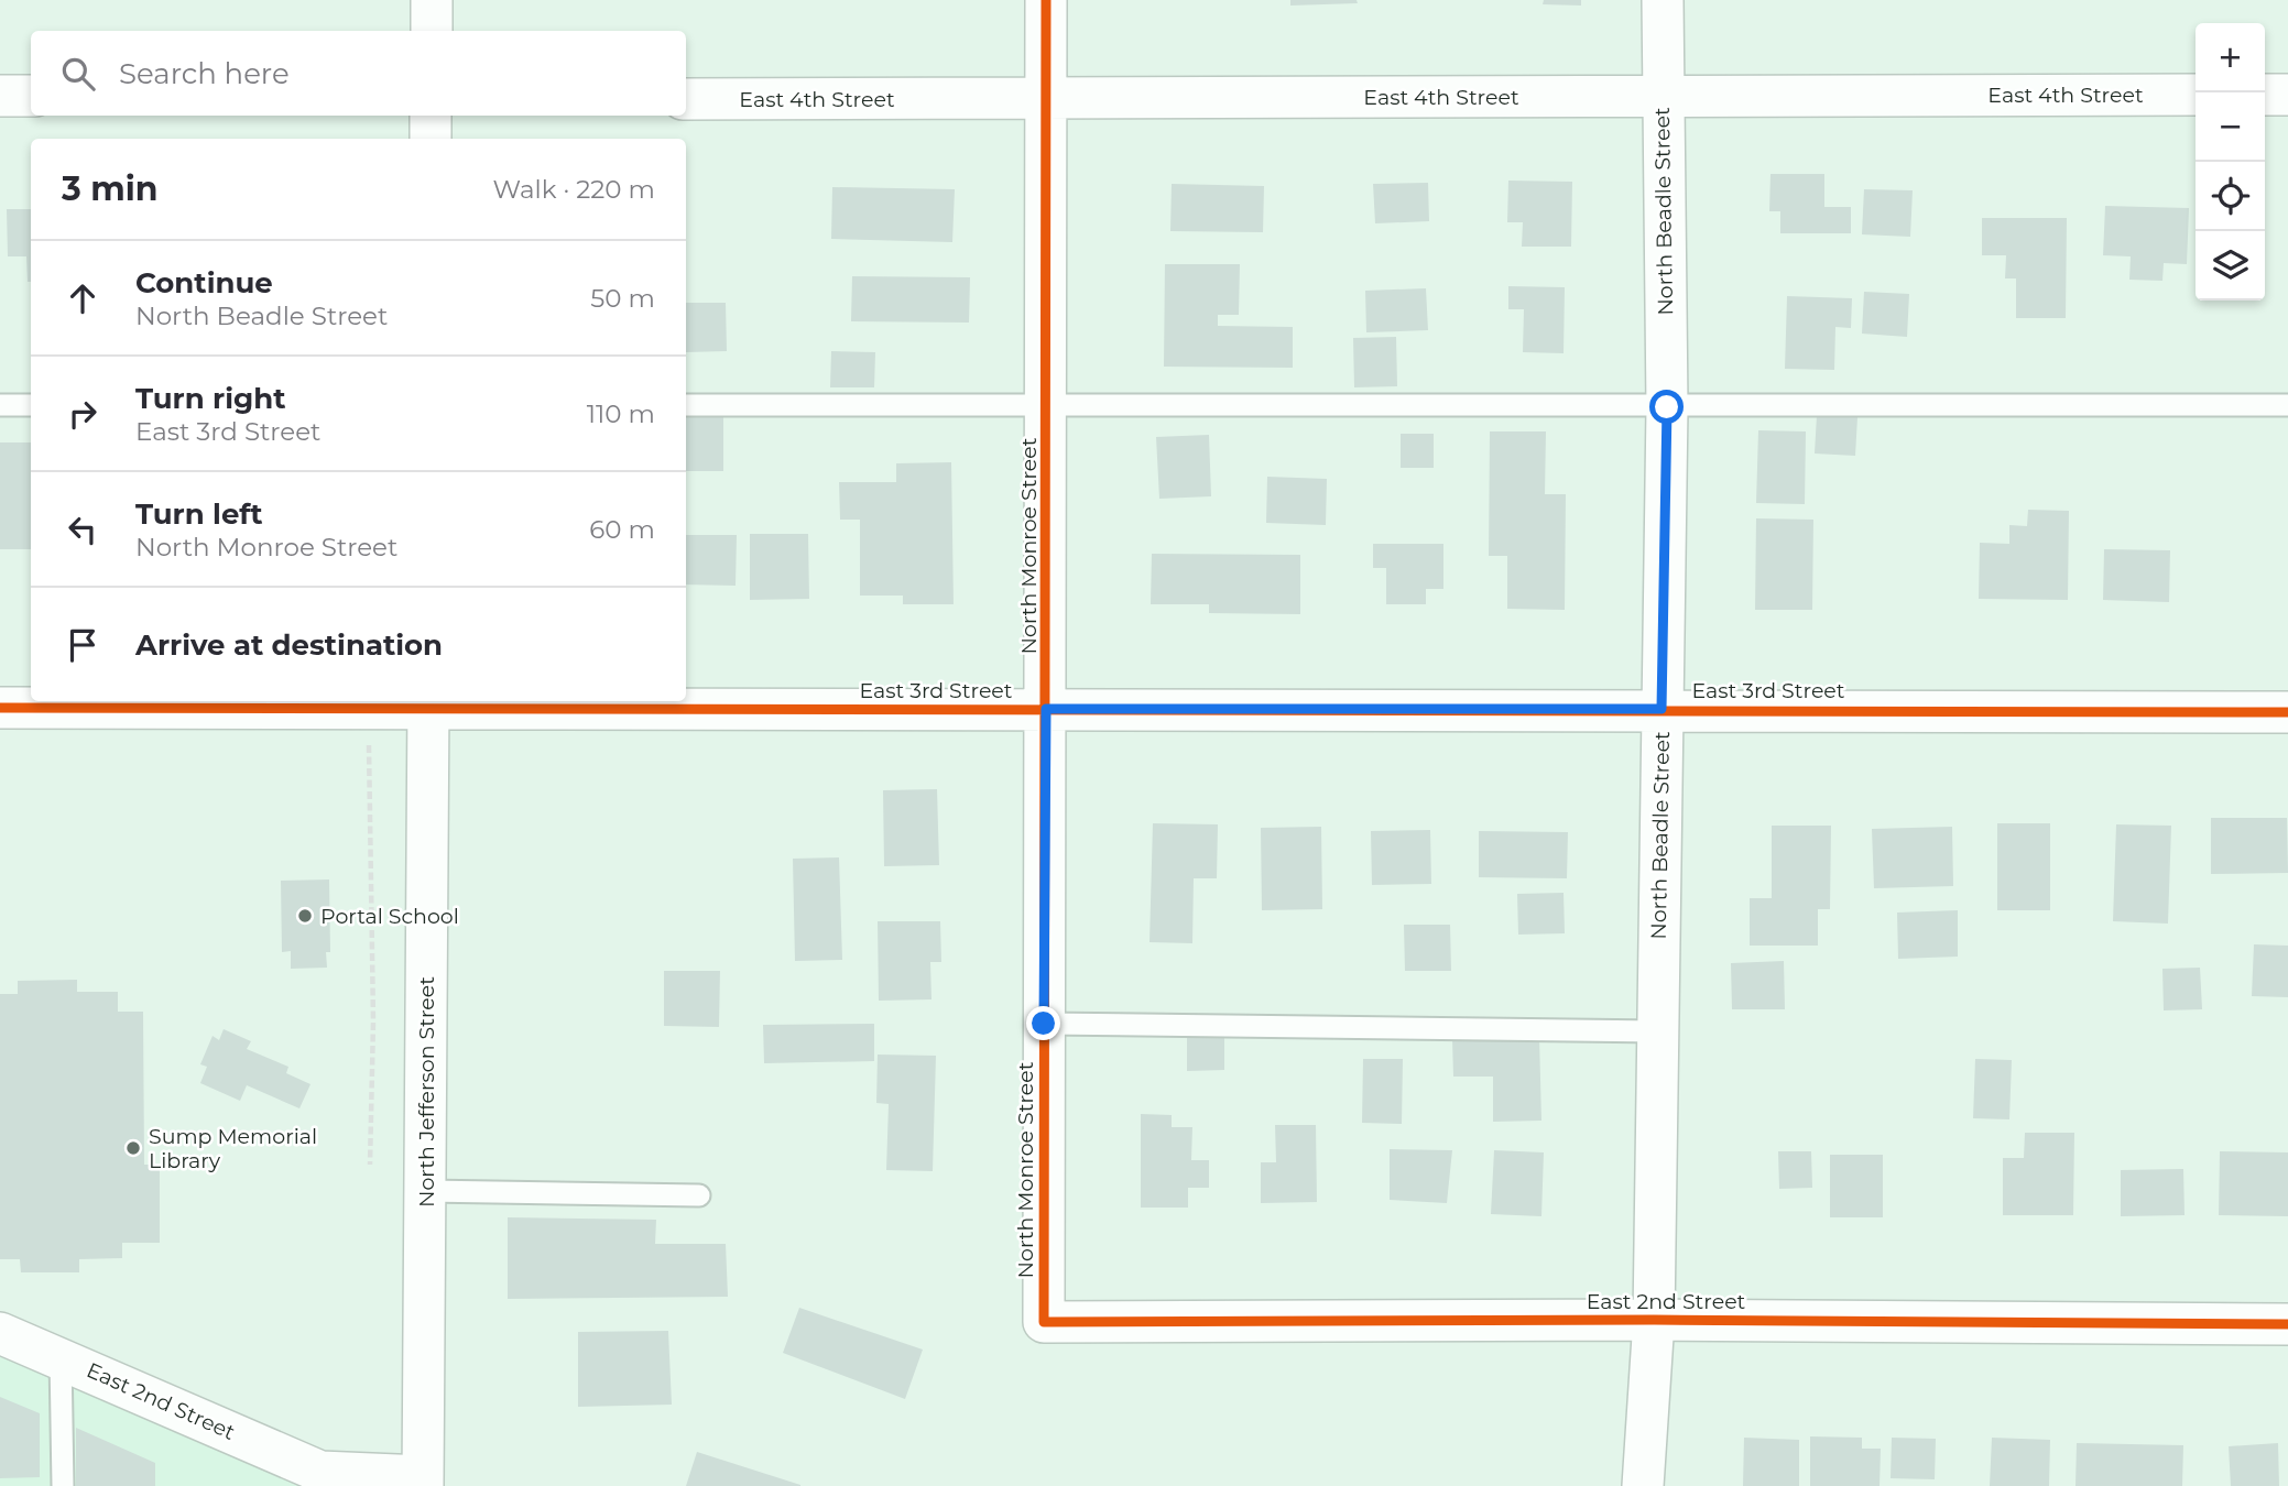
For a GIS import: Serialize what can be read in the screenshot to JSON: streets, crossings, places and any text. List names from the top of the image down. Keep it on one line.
{"streets":{"street":["East 4th Street","North Beadle Street","North Monroe Street","East 3rd Street","North Jefferson Street","East 2nd Street"]},"crossings":[["East 4th Street","North Beadle Street"],["East 4th Street","North Monroe Street"],["North Beadle Street","East 3rd Street"],["North Beadle Street","East 2nd Street"],["North Monroe Street","East 3rd Street"],["North Monroe Street","East 2nd Street"],["East 3rd Street","North Jefferson Street"]],"places":["Portal School","Sump Memorial Library"],"page":{"map_buttons":["+","−"],"search":"Search here","heading":["3 min","Walk · 220 m"],"list":[["Continue","North Beadle Street","50 m"],["Turn right","East 3rd Street","110 m"],["Turn left","North Monroe Street","60 m"],"Arrive at destination"]}}
